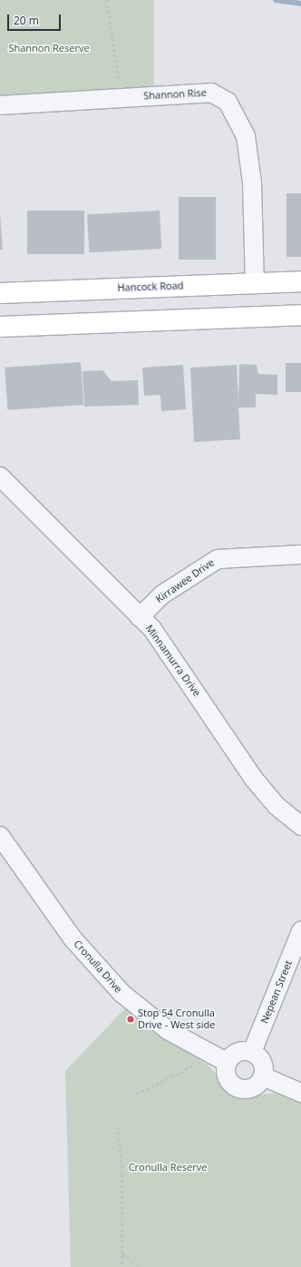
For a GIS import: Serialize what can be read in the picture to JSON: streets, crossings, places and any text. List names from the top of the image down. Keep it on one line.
{"streets":{"main road":["Hancock Road"],"street":["Shannon Rise","Kirrawee Drive","Minnamurra Drive","Cronulla Drive","Nepean Street"]},"crossings":[["Shannon Rise","Hancock Road"],["Kirrawee Drive","Minnamurra Drive"],["Cronulla Drive","Nepean Street"]],"parks":["Shannon Reserve","Cronulla Reserve"],"places":["Stop 54 Cronulla Drive - West side"],"scale_bar":"20 m"}
